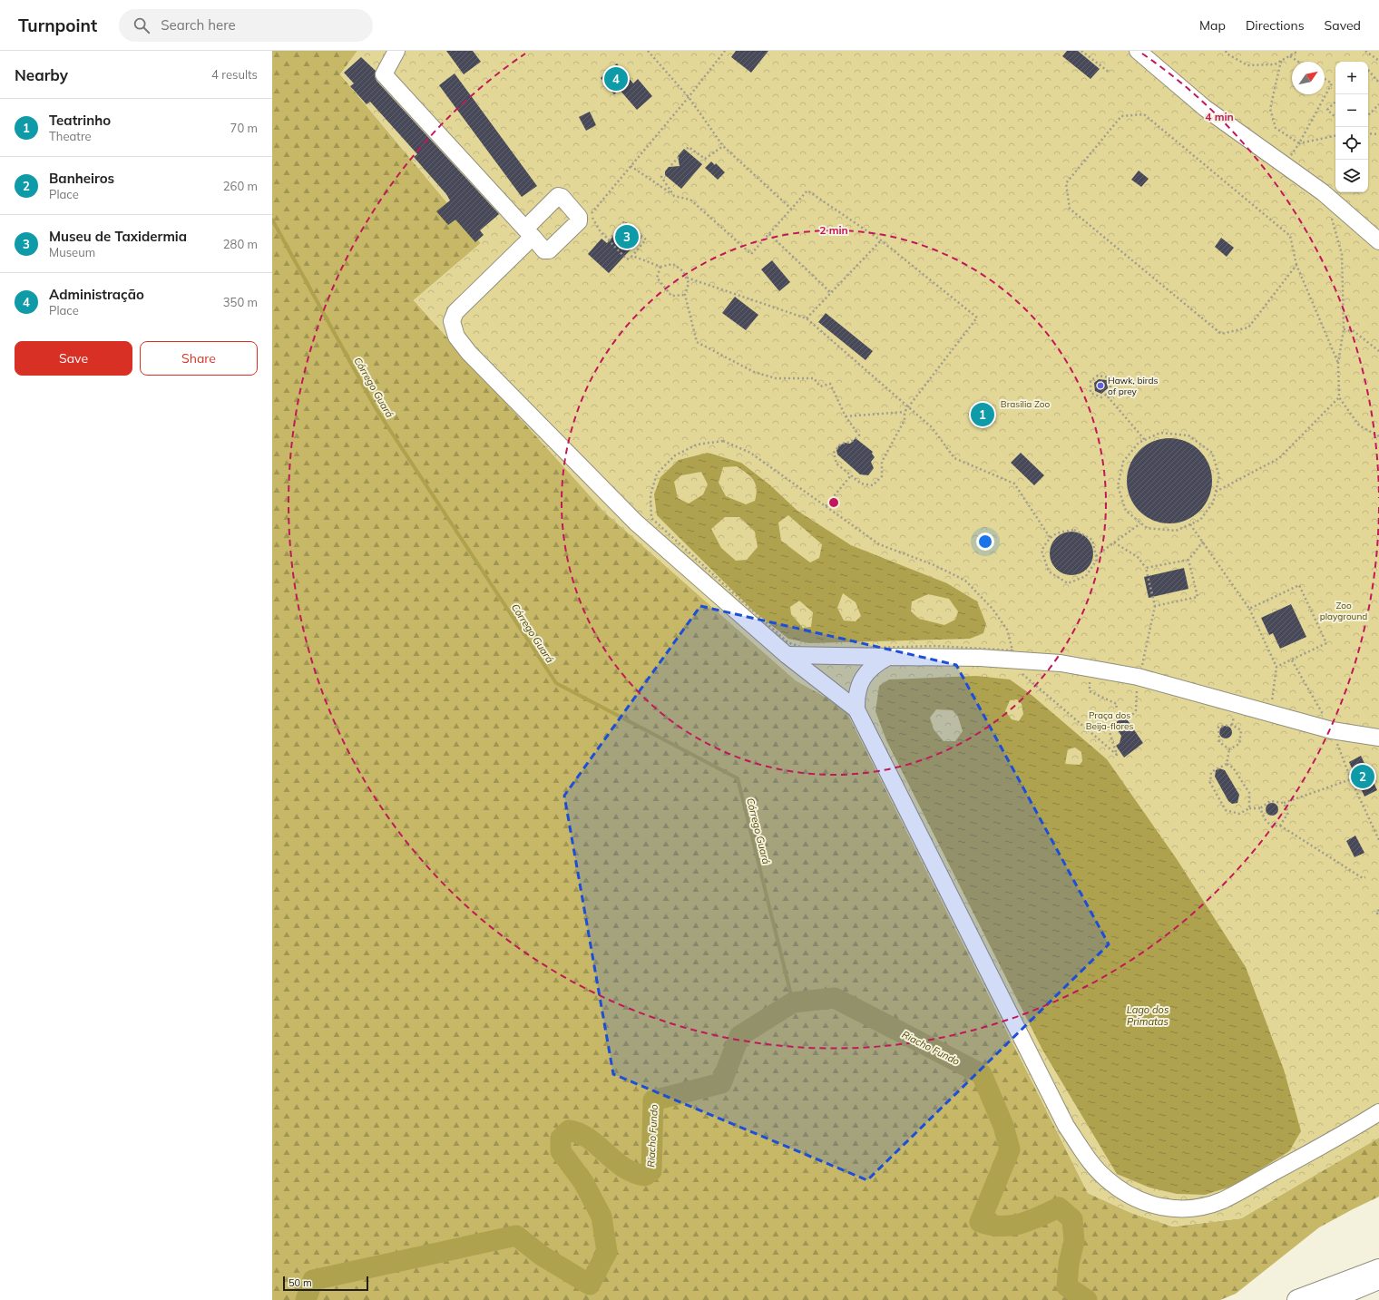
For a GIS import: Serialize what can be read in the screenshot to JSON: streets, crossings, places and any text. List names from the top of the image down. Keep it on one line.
{"water":["Córrego Guará","Lago dos Primatas","Riacho Fundo"],"parks":["Brasilia Zoo","Zoo playground","Praça dos Beija-flores"],"places":["Hawk, birds of prey"],"scale_bar":"50 m","north":"top right","page":{"header":"Turnpoint","search":"Search here","nav":["Map","Directions","Saved"],"heading":["Nearby","4 results"],"map_buttons":["+","−"],"pins":["4","3","1","2"],"list":[{"mark":"1","name":"Teatrinho","note":"Theatre","value":"70 m"},{"mark":"2","name":"Banheiros","note":"Place","value":"260 m"},{"mark":"3","name":"Museu de Taxidermia","note":"Museum","value":"280 m"},{"mark":"4","name":"Administração","note":"Place","value":"350 m"}],"buttons":["Save","Share"],"scale":"50 m"},"rings":["4 min","2 min"]}
